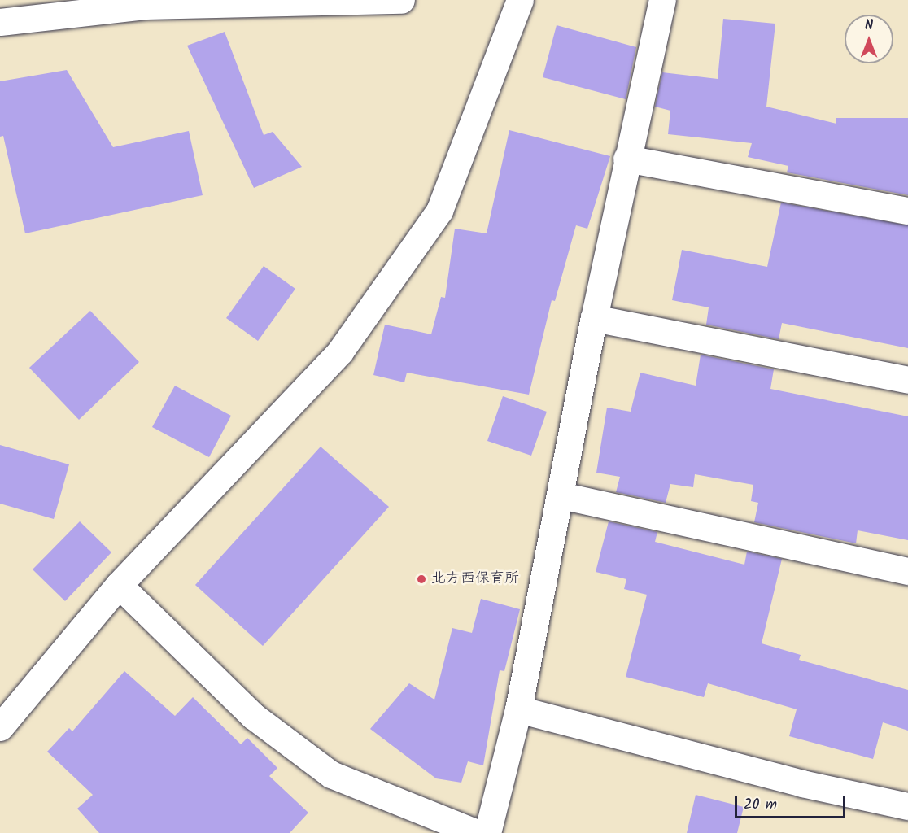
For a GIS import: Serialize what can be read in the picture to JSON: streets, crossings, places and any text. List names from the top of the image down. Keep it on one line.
{"places":["北方西保育所"],"scale_bar":"20 m","north":"top"}
